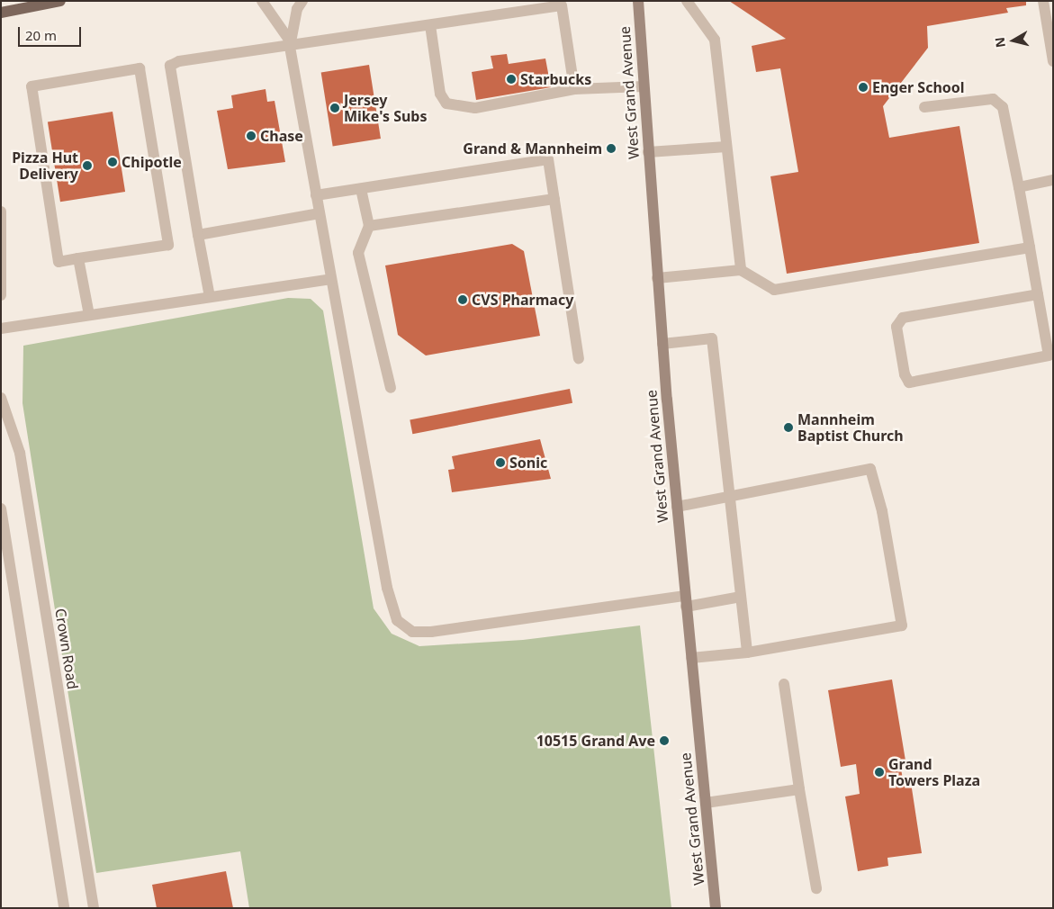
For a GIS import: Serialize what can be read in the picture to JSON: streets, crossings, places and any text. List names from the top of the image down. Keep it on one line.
{"streets":{"main road":["West Grand Avenue"],"street":["Crown Road"]},"places":["Starbucks","Enger School","Jersey Mike's Subs","Chase","Grand & Mannheim","Chipotle","Pizza Hut Delivery","CVS Pharmacy","Mannheim Baptist Church","Sonic","10515 Grand Ave","Grand Towers Plaza"],"scale_bar":"20 m","north":"left"}
